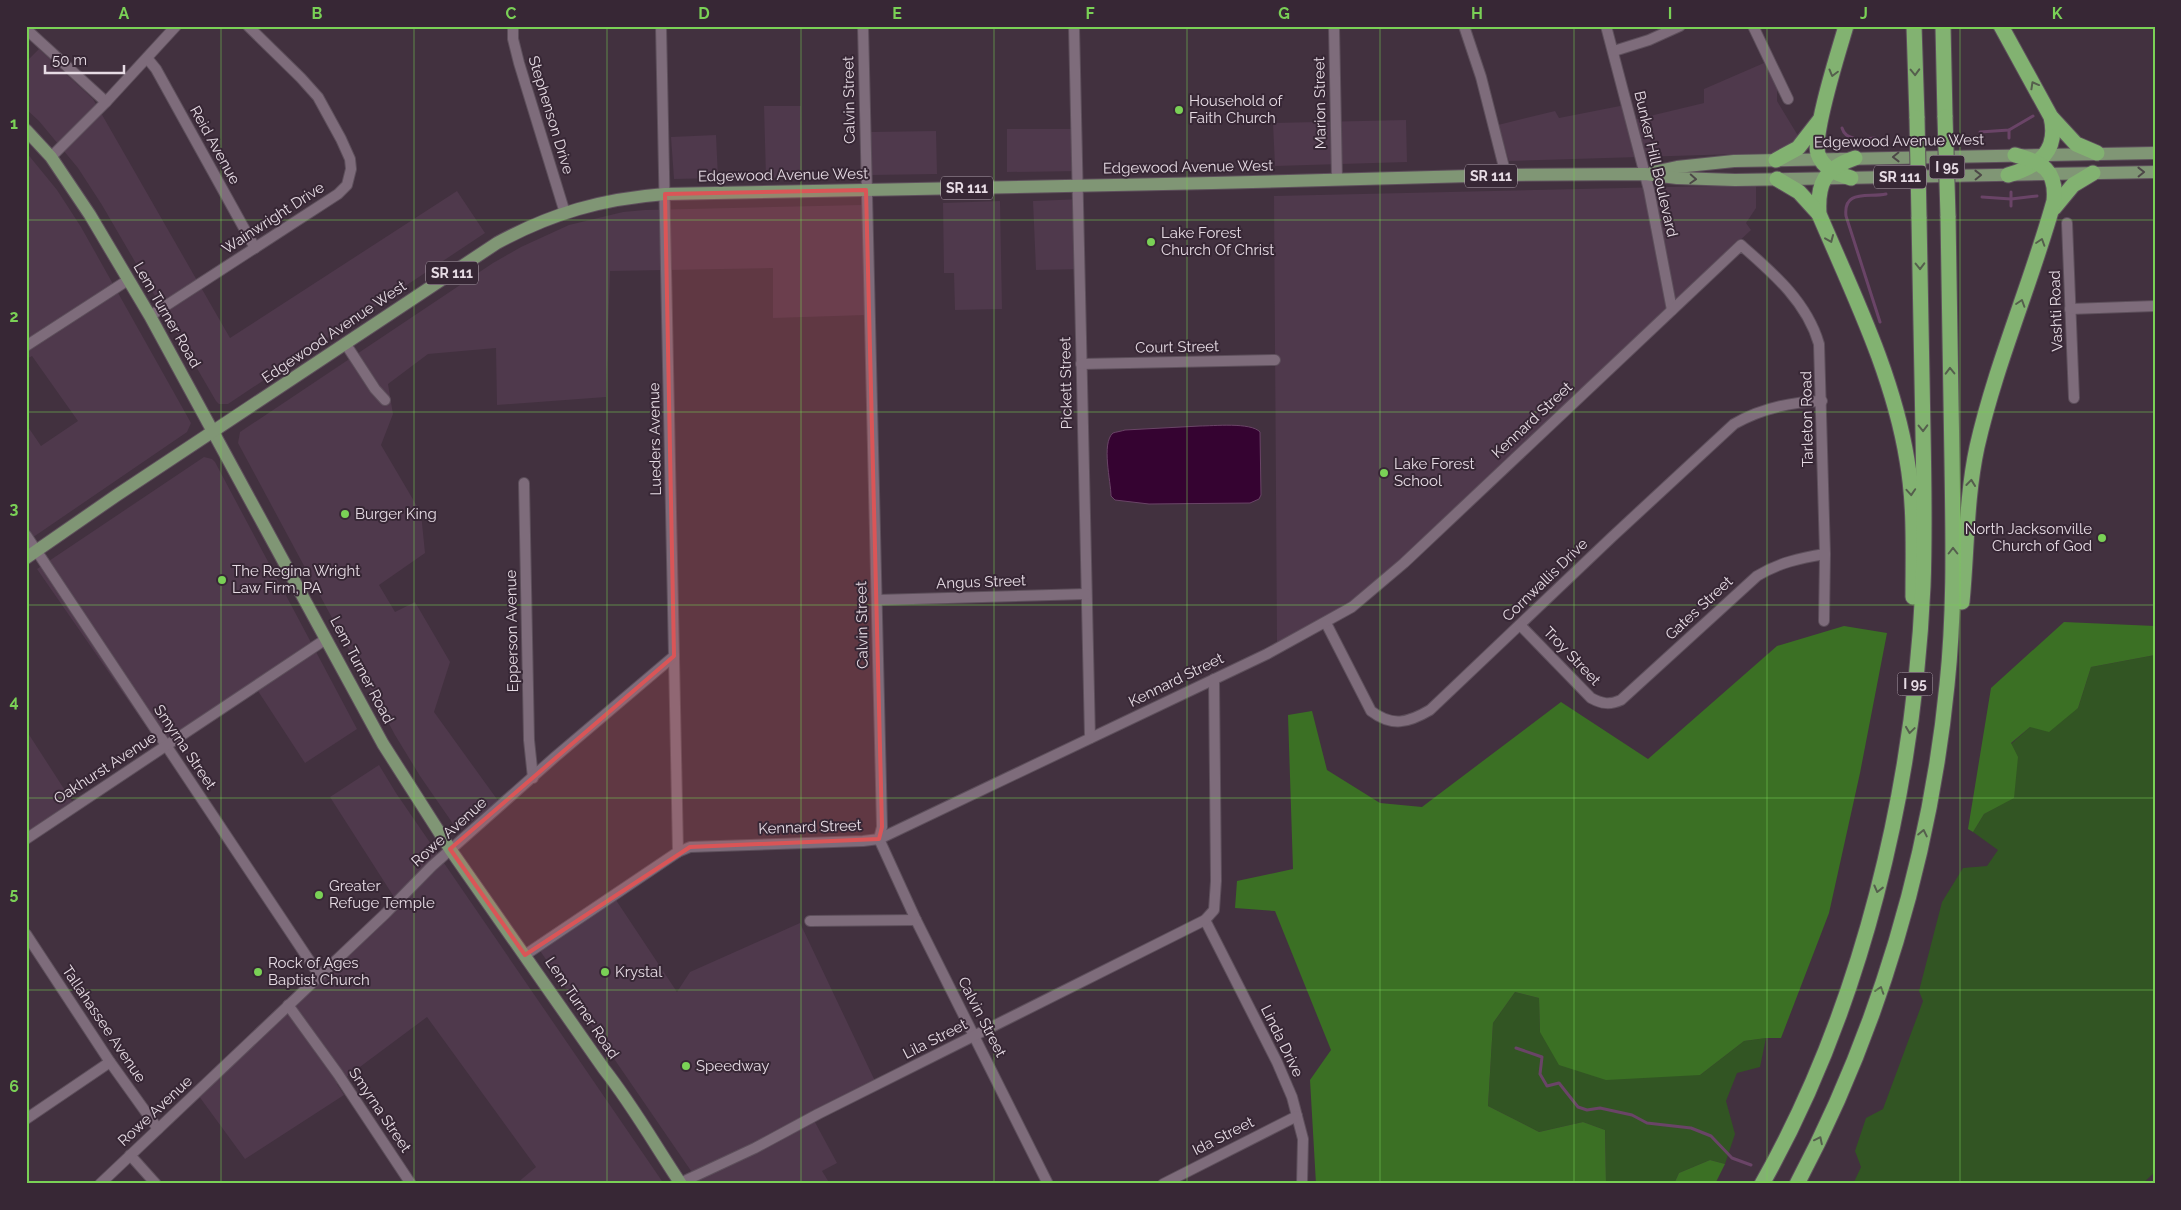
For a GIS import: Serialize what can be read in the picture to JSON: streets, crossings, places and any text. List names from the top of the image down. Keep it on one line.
{"streets":{"highway":["I 95"],"main road":["Edgewood Avenue West","SR 111","Lem Turner Road"],"street":["Calvin Street","Marion Street","Stephenson Drive","Reid Avenue","Bunker Hill Boulevard","Wainwright Drive","Vashti Road","Court Street","Pickett Street","Tarleton Road","Kennard Street","Lueders Avenue","Cornwallis Drive","Angus Street","Gates Street","Epperson Avenue","Troy Street","Smyrna Street","Oakhurst Avenue","Rowe Avenue","Tallahassee Avenue","Lila Street","Linda Drive","Ida Street"]},"crossings":[["Calvin Street","Edgewood Avenue West"],["Calvin Street","Kennard Street"],["Calvin Street","Angus Street"],["Calvin Street","Lila Street"],["Marion Street","Edgewood Avenue West"],["Stephenson Drive","Edgewood Avenue West"],["Edgewood Avenue West","Bunker Hill Boulevard"],["Edgewood Avenue West","Lem Turner Road"],["Edgewood Avenue West","Pickett Street"],["Edgewood Avenue West","Lueders Avenue"],["Edgewood Avenue West","Smyrna Street"],["Reid Avenue","Wainwright Drive"],["Bunker Hill Boulevard","Kennard Street"],["Wainwright Drive","Lem Turner Road"],["Lem Turner Road","Kennard Street"],["Lem Turner Road","Oakhurst Avenue"],["Lem Turner Road","Rowe Avenue"],["Lem Turner Road","Lila Street"],["Court Street","Pickett Street"],["Pickett Street","Kennard Street"],["Pickett Street","Angus Street"],["Tarleton Road","Kennard Street"],["Tarleton Road","Cornwallis Drive"],["Tarleton Road","Gates Street"],["Kennard Street","Lueders Avenue"],["Kennard Street","Cornwallis Drive"],["Lueders Avenue","Rowe Avenue"],["Cornwallis Drive","Troy Street"],["Gates Street","Troy Street"],["Epperson Avenue","Rowe Avenue"],["Smyrna Street","Oakhurst Avenue"],["Smyrna Street","Rowe Avenue"],["Rowe Avenue","Tallahassee Avenue"],["Lila Street","Linda Drive"],["Linda Drive","Ida Street"]],"places":["Household of Faith Church","Lake Forest Church Of Christ","Lake Forest School","Burger King","North Jacksonville Church of God","The Regina Wright Law Firm, PA","Greater Refuge Temple","Rock of Ages Baptist Church","Krystal","Speedway"],"scale_bar":"50 m","grid":{"columns":["A","B","C","D","E","F","G","H","I","J","K"],"rows":["1","2","3","4","5","6"]}}
